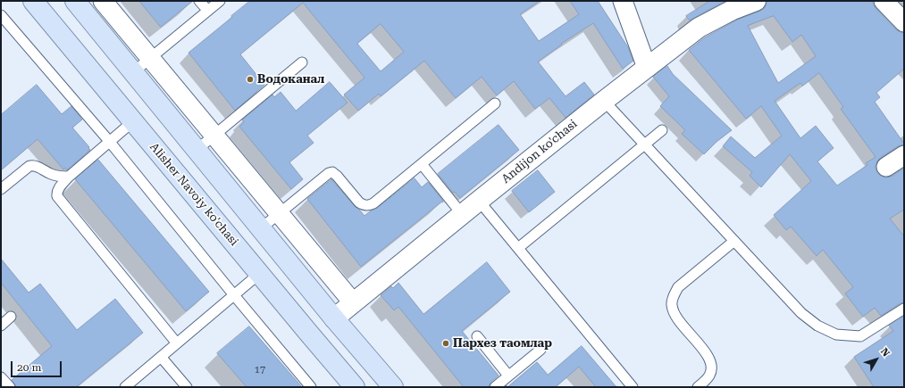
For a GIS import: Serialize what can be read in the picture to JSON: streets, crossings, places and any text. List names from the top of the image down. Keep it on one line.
{"streets":{"main road":["Alisher Navoiy ko'chasi"],"street":["Andijon ko'chasi"]},"places":["Водоканал","Пархез таомлар"],"house_numbers":["17"],"scale_bar":"20 m","north":"top right"}
